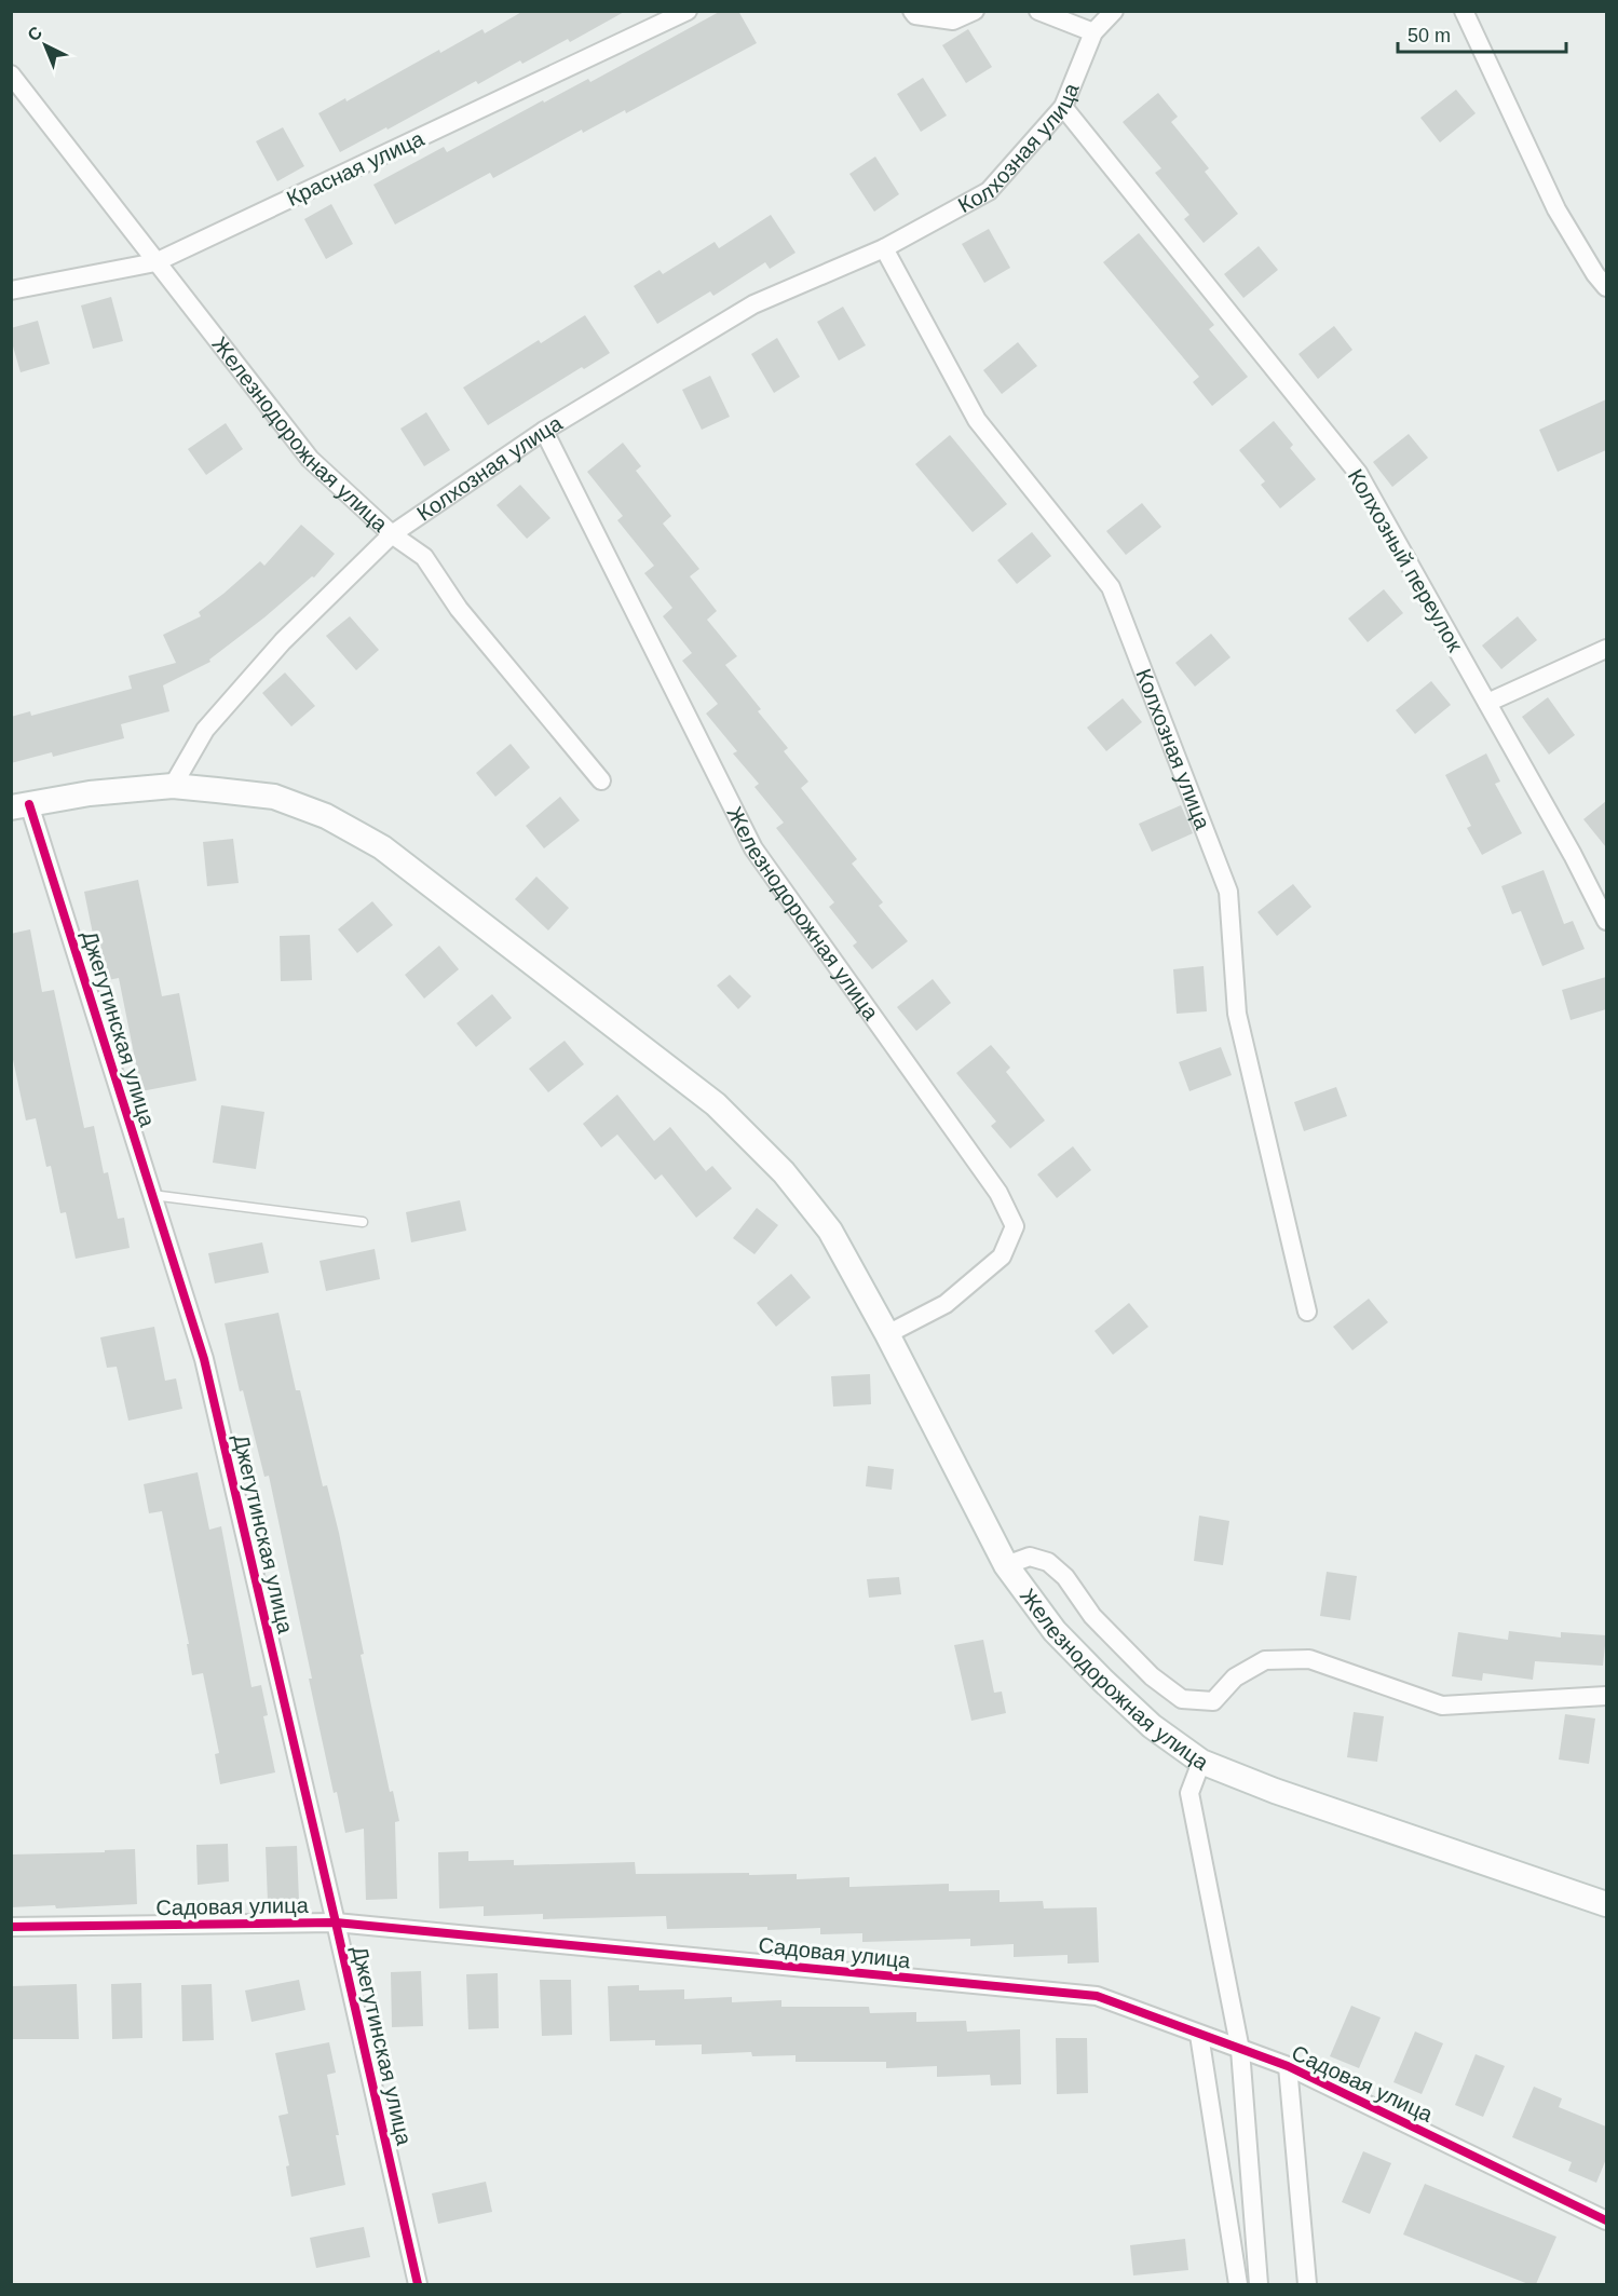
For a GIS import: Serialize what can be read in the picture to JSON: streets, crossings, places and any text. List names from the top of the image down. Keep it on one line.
{"streets":{"main road":["Железнодорожная улица"],"street":["Колхозная улица","Красная улица","Колхозный переулок","Джегутинская улица","Садовая улица"]},"crossings":[["Колхозная улица","Железнодорожная улица"],["Колхозная улица","Колхозный переулок"],["Красная улица","Железнодорожная улица"],["Железнодорожная улица","Садовая улица"],["Джегутинская улица","Садовая улица"]],"scale_bar":"50 m","north":"top left"}
